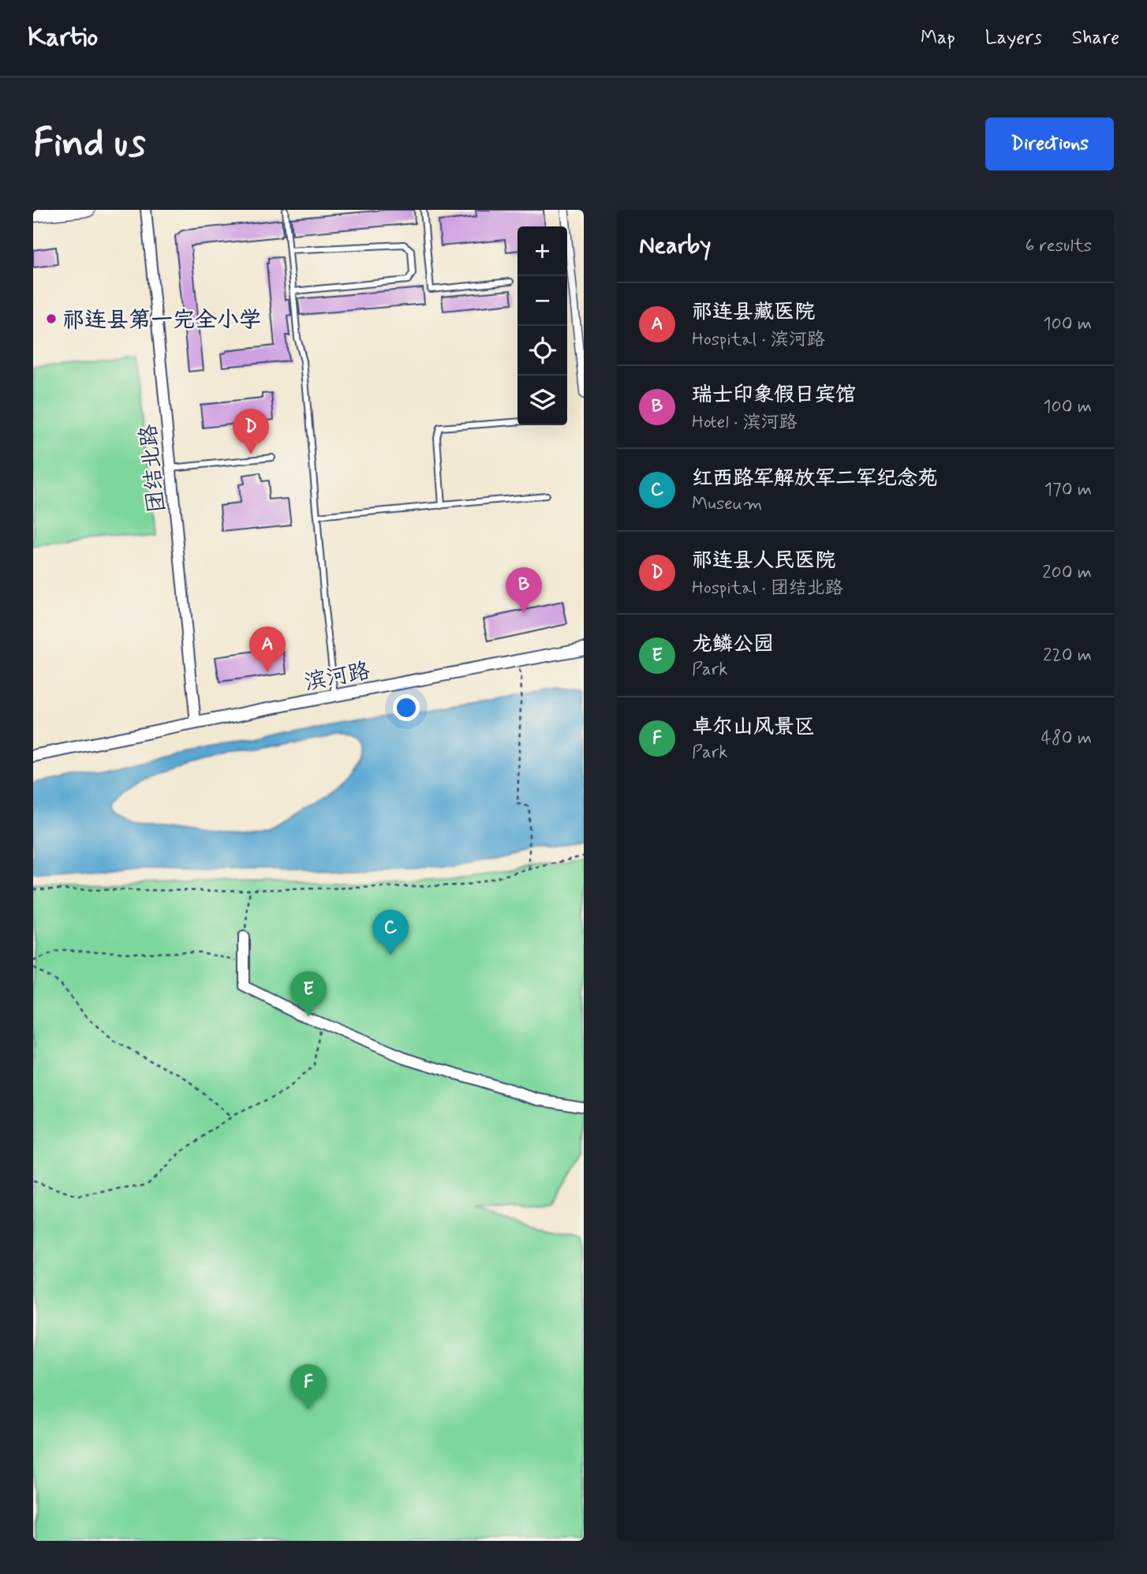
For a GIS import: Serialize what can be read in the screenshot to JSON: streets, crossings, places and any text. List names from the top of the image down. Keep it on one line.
{"streets":{"street":["团结北路","滨河路"]},"crossings":[["团结北路","滨河路"]],"places":["祁连县第一完全小学"],"page":{"header":"Kartio","nav":["Map","Layers","Share"],"buttons":"Directions","title":"Find us","heading":["Nearby","6 results"],"map_buttons":["+","−"],"list":[{"mark":"A","name":"祁连县藏医院","note":"Hospital · 滨河路","value":"100 m"},{"mark":"B","name":"瑞士印象假日宾馆","note":"Hotel · 滨河路","value":"100 m"},{"mark":"C","name":"红西路军解放军二军纪念苑","note":"Museum","value":"170 m"},{"mark":"D","name":"祁连县人民医院","note":"Hospital · 团结北路","value":"200 m"},{"mark":"E","name":"龙鳞公园","note":"Park","value":"220 m"},{"mark":"F","name":"卓尔山风景区","note":"Park","value":"480 m"}],"pins":["D","B","A","C","E","F"]}}
